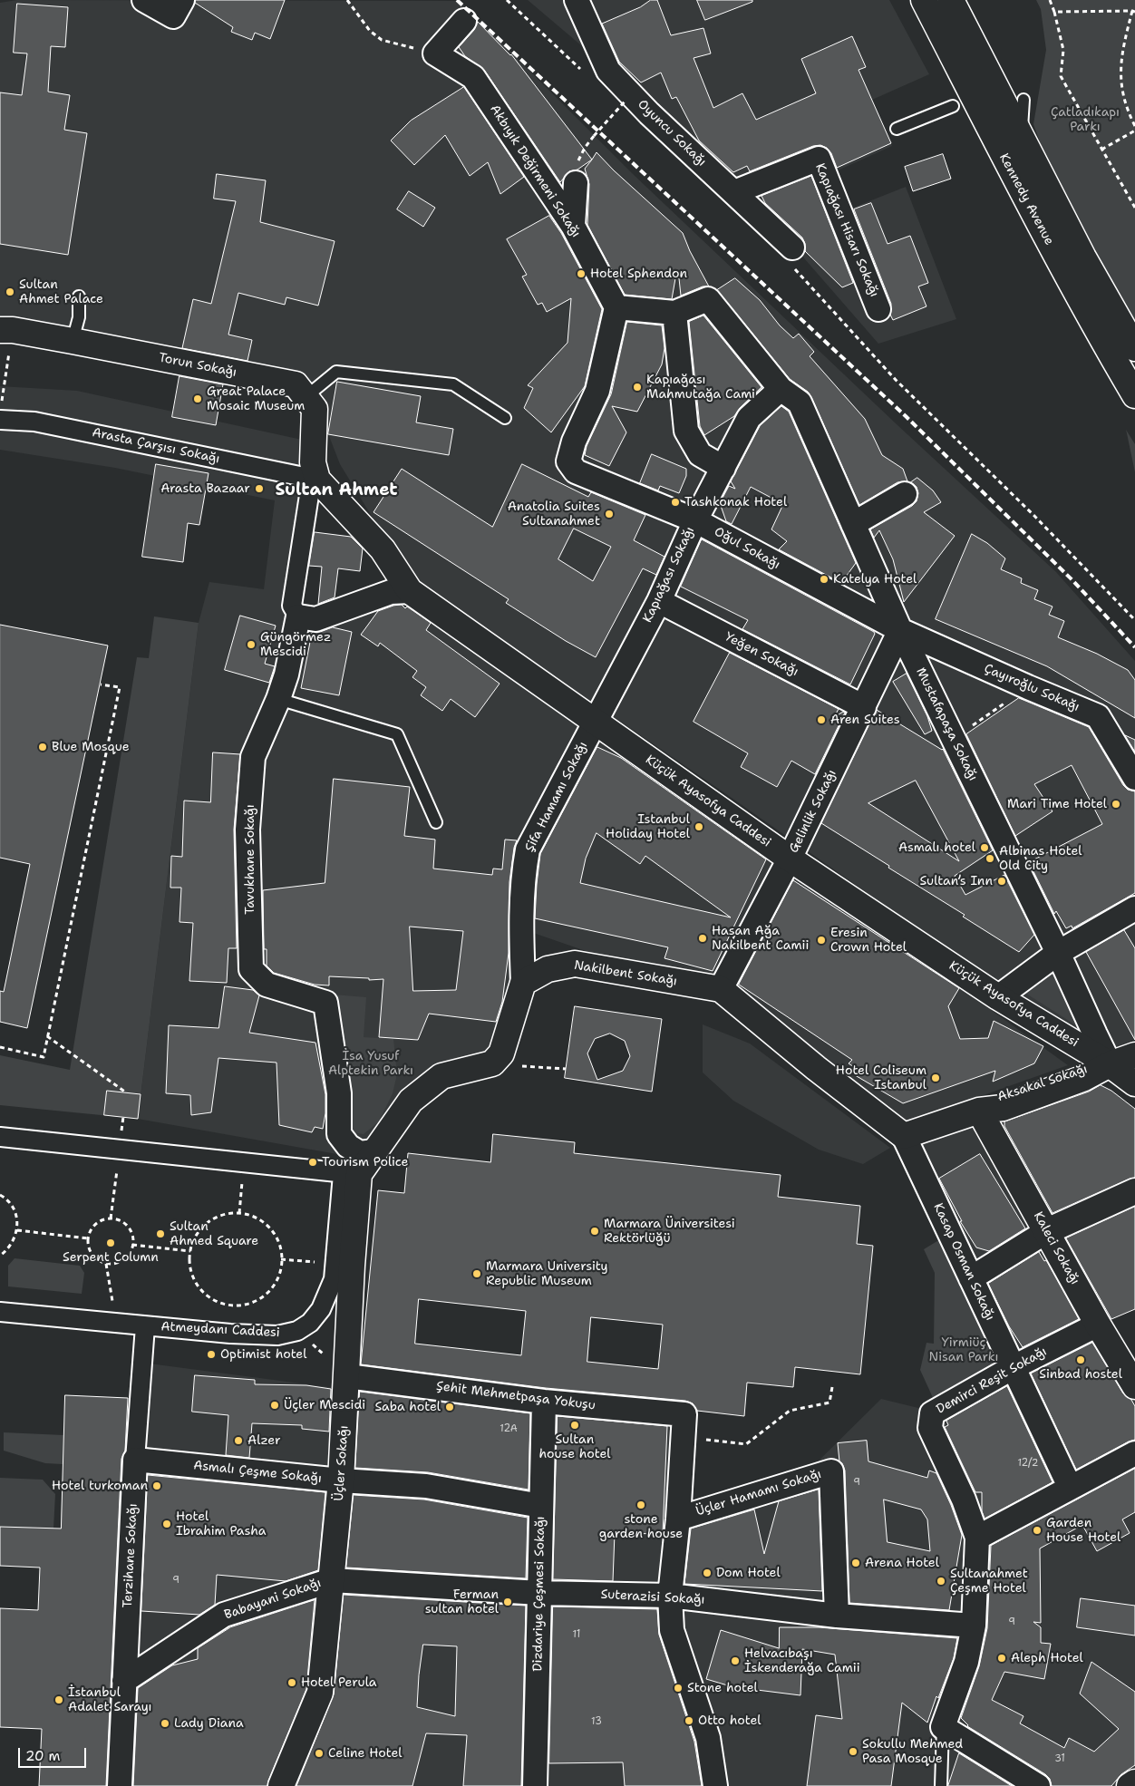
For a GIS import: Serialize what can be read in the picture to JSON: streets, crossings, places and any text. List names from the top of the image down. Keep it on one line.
{"streets":{"main road":["Kennedy Avenue","Torun Sokağı","Küçük Ayasofya Caddesi","Nakilbent Sokağı","Aksakal Sokağı","Kaleci Sokağı","Üçler Sokağı"],"street":["Oyuncu Sokağı","Akbıyık Değirmeni Sokağı","Kapıağası Hisarı Sokağı","Arasta Çarşısı Sokağı","Oğul Sokağı","Kapıağası Sokağı","Yeğen Sokağı","Çayıroğlu Sokağı","Mustafapaşa Sokağı","Şifa Hamamı Sokağı","Gelinlik Sokağı","Tavukhane Sokağı","Kasap Osman Sokağı","Atmeydanı Caddesi","Demirci Reşit Sokağı","Şehit Mehmetpaşa Yokuşu","Asmalı Çeşme Sokağı","Üçler Hamamı Sokağı","Terzihane Sokağı","Dizdariye Çeşmesi Sokağı","Suterazisi Sokağı","Babayani Sokağı"]},"crossings":[["Oyuncu Sokağı","Kapıağası Hisarı Sokağı"],["Akbıyık Değirmeni Sokağı","Oğul Sokağı"],["Torun Sokağı","Arasta Çarşısı Sokağı"],["Torun Sokağı","Küçük Ayasofya Caddesi"],["Arasta Çarşısı Sokağı","Küçük Ayasofya Caddesi"],["Oğul Sokağı","Kapıağası Sokağı"],["Oğul Sokağı","Çayıroğlu Sokağı"],["Oğul Sokağı","Mustafapaşa Sokağı"],["Oğul Sokağı","Gelinlik Sokağı"],["Kapıağası Sokağı","Yeğen Sokağı"],["Kapıağası Sokağı","Mustafapaşa Sokağı"],["Kapıağası Sokağı","Şifa Hamamı Sokağı"],["Kapıağası Sokağı","Küçük Ayasofya Caddesi"],["Yeğen Sokağı","Gelinlik Sokağı"],["Çayıroğlu Sokağı","Mustafapaşa Sokağı"],["Çayıroğlu Sokağı","Gelinlik Sokağı"],["Mustafapaşa Sokağı","Küçük Ayasofya Caddesi"],["Mustafapaşa Sokağı","Gelinlik Sokağı"],["Mustafapaşa Sokağı","Aksakal Sokağı"],["Şifa Hamamı Sokağı","Küçük Ayasofya Caddesi"],["Şifa Hamamı Sokağı","Nakilbent Sokağı"],["Küçük Ayasofya Caddesi","Gelinlik Sokağı"],["Küçük Ayasofya Caddesi","Aksakal Sokağı"],["Gelinlik Sokağı","Nakilbent Sokağı"],["Nakilbent Sokağı","Aksakal Sokağı"],["Nakilbent Sokağı","Kasap Osman Sokağı"],["Aksakal Sokağı","Kaleci Sokağı"],["Aksakal Sokağı","Kasap Osman Sokağı"],["Kaleci Sokağı","Demirci Reşit Sokağı"],["Kasap Osman Sokağı","Demirci Reşit Sokağı"],["Atmeydanı Caddesi","Üçler Sokağı"],["Atmeydanı Caddesi","Terzihane Sokağı"],["Şehit Mehmetpaşa Yokuşu","Üçler Sokağı"],["Şehit Mehmetpaşa Yokuşu","Üçler Hamamı Sokağı"],["Şehit Mehmetpaşa Yokuşu","Dizdariye Çeşmesi Sokağı"],["Üçler Sokağı","Asmalı Çeşme Sokağı"],["Üçler Sokağı","Suterazisi Sokağı"],["Üçler Sokağı","Babayani Sokağı"],["Asmalı Çeşme Sokağı","Terzihane Sokağı"],["Asmalı Çeşme Sokağı","Dizdariye Çeşmesi Sokağı"],["Üçler Hamamı Sokağı","Suterazisi Sokağı"],["Terzihane Sokağı","Babayani Sokağı"],["Dizdariye Çeşmesi Sokağı","Suterazisi Sokağı"],["Suterazisi Sokağı","Babayani Sokağı"]],"districts":["Sultan Ahmet"],"parks":["Çatladıkapı Parkı","İsa Yusuf Alptekin Parkı","Yirmiüç Nisan Parkı"],"places":["Hotel Sphendon","Sultan Ahmet Palace","Kapıağası Mahmutağa Cami","Great Palace Mosaic Museum","Arasta Bazaar","Tashkonak Hotel","Anatolia Suites Sultanahmet","Katelya Hotel","Güngörmez Mescidi","Aren Suites","Blue Mosque","Mari Time Hotel","Istanbul Holiday Hotel","Asmalı hotel","Albinas Hotel Old City","Sultan’s Inn","Hasan Ağa Nakilbent Camii","Eresin Crown Hotel","Hotel Coliseum Istanbul","Tourism Police","Marmara Üniversitesi Rektörlüğü","Sultan Ahmed Square","Serpent Column","Marmara University Republic Museum","Optimist hotel","Sinbad hostel","Üçler Mescidi","Saba hotel","Sultan house hotel","Alzer","Hotel turkoman","stone garden house","Hotel Ibrahim Pasha","Garden House Hotel","Arena Hotel","Dom Hotel","Sultanahmet Çeşme Hotel","Ferman sultan hotel","Aleph Hotel","Helvacıbaşı İskenderağa Camii","Hotel Perula","Stone hotel","İstanbul Adalet Sarayı","Otto hotel","Lady Diana","Sokullu Mehmed Pasa Mosque","Celine Hotel"],"house_numbers":["12A","12/2","9","9","9","11","13","31"],"scale_bar":"20 m"}
